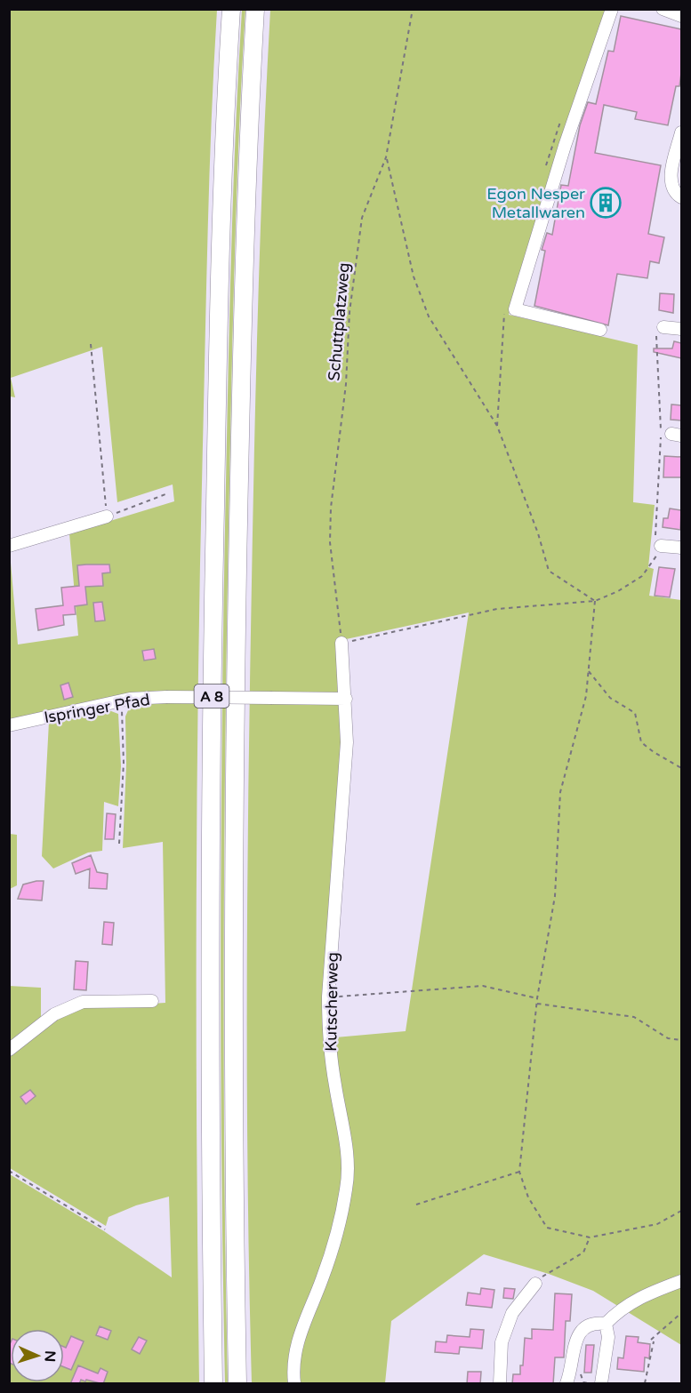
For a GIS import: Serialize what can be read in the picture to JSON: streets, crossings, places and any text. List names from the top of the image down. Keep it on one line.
{"streets":{"highway":["A 8"],"street":["Ispringer Pfad","Kutscherweg"],"path":["Schuttplatzweg"]},"crossings":[["Schuttplatzweg","Kutscherweg"],["Ispringer Pfad","Kutscherweg"]],"places":{"building":["Egon Nesper Metallwaren"]},"north":"right"}
